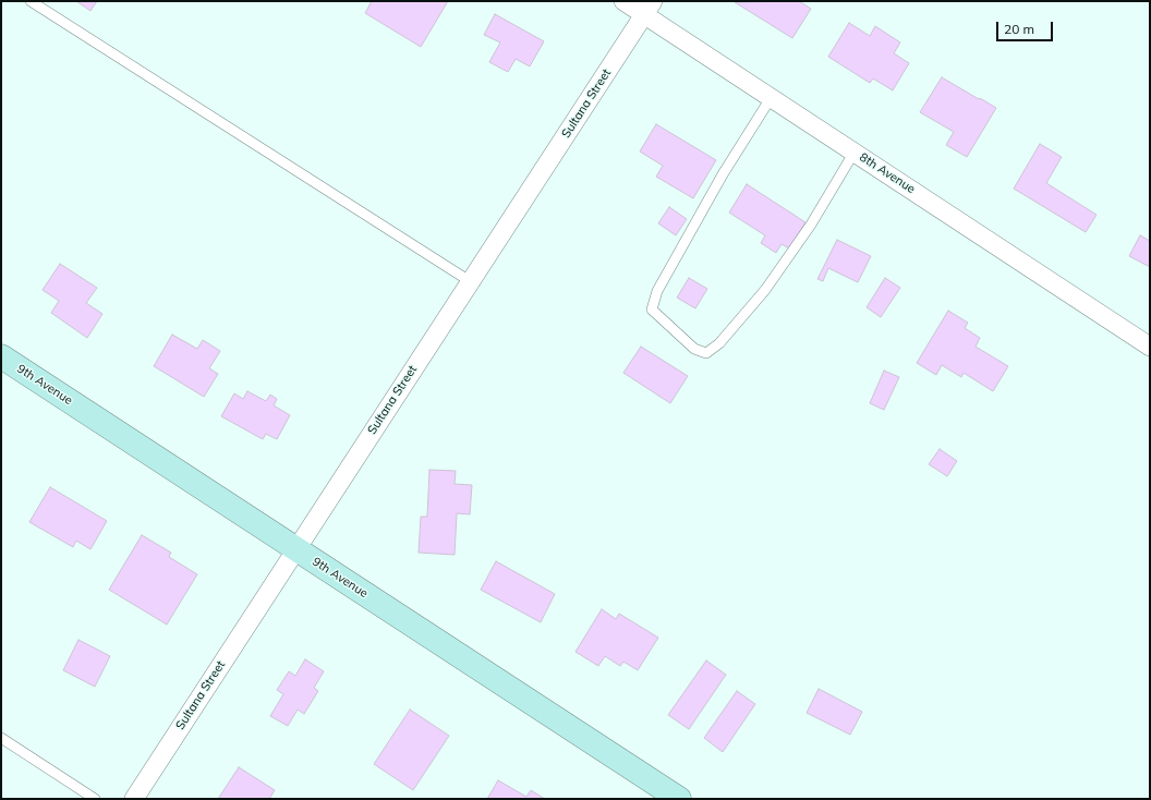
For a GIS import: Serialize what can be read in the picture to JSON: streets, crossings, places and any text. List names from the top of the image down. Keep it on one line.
{"streets":{"street":["Sultana Street","8th Avenue","9th Avenue"]},"crossings":[["Sultana Street","8th Avenue"],["Sultana Street","9th Avenue"]],"scale_bar":"20 m"}
